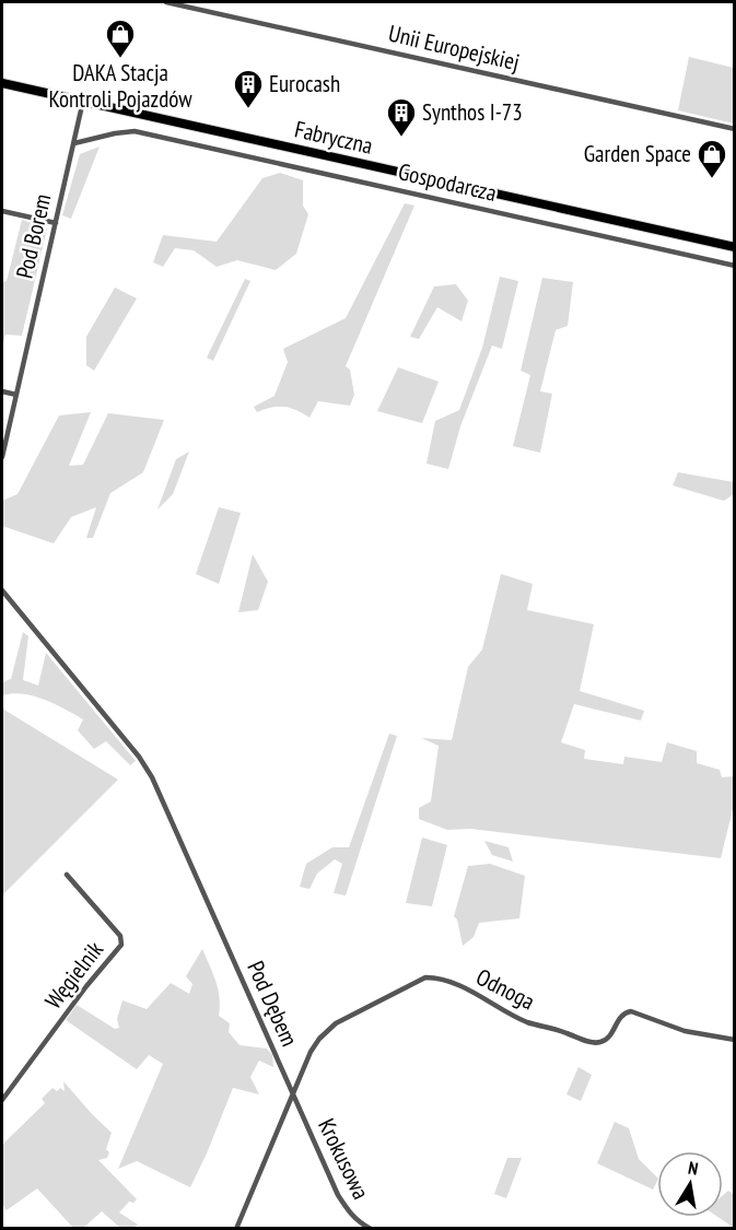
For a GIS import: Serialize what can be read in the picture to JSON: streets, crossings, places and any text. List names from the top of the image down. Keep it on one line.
{"streets":{"main road":["Fabryczna"],"street":["Unii Europejskiej","Gospodarcza","Pod Borem","Węgielnik","Odnoga","Pod Dębem","Krokusowa"]},"crossings":[["Fabryczna","Pod Borem"],["Gospodarcza","Pod Borem"],["Odnoga","Pod Dębem"],["Odnoga","Krokusowa"],["Pod Dębem","Krokusowa"]],"places":{"shop":["DAKA Stacja Kontroli Pojazdów","Garden Space"],"building":["Eurocash","Synthos I-73"]},"north":"top"}
